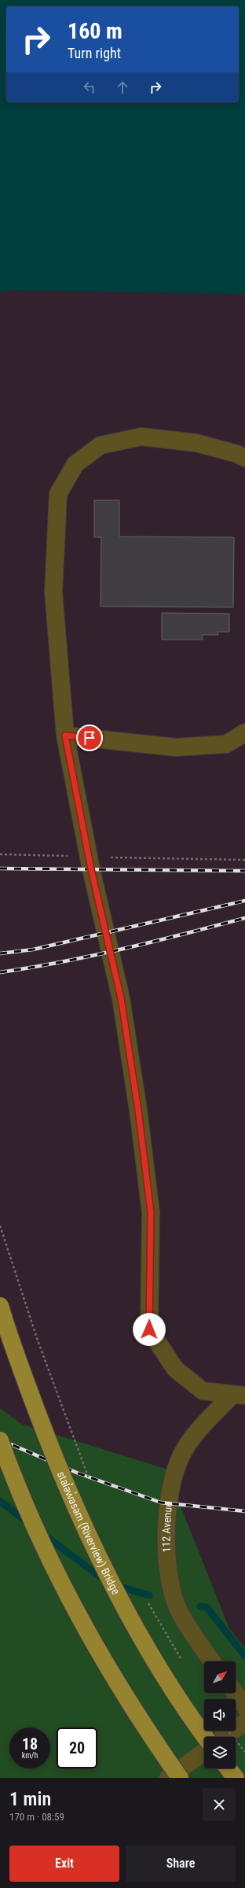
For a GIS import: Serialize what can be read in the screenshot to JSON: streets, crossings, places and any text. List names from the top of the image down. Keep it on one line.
{"streets":{"main road":["stal̕əw̓asəm (Riverview) Bridge"],"street":["112 Avenue"]},"north":"top right","page":{"turn":["160 m","Turn right"],"speed":"18 km/h","limit":"20","heading":["1 min","170 m · 08:59"],"buttons":["Exit","Share"]}}
